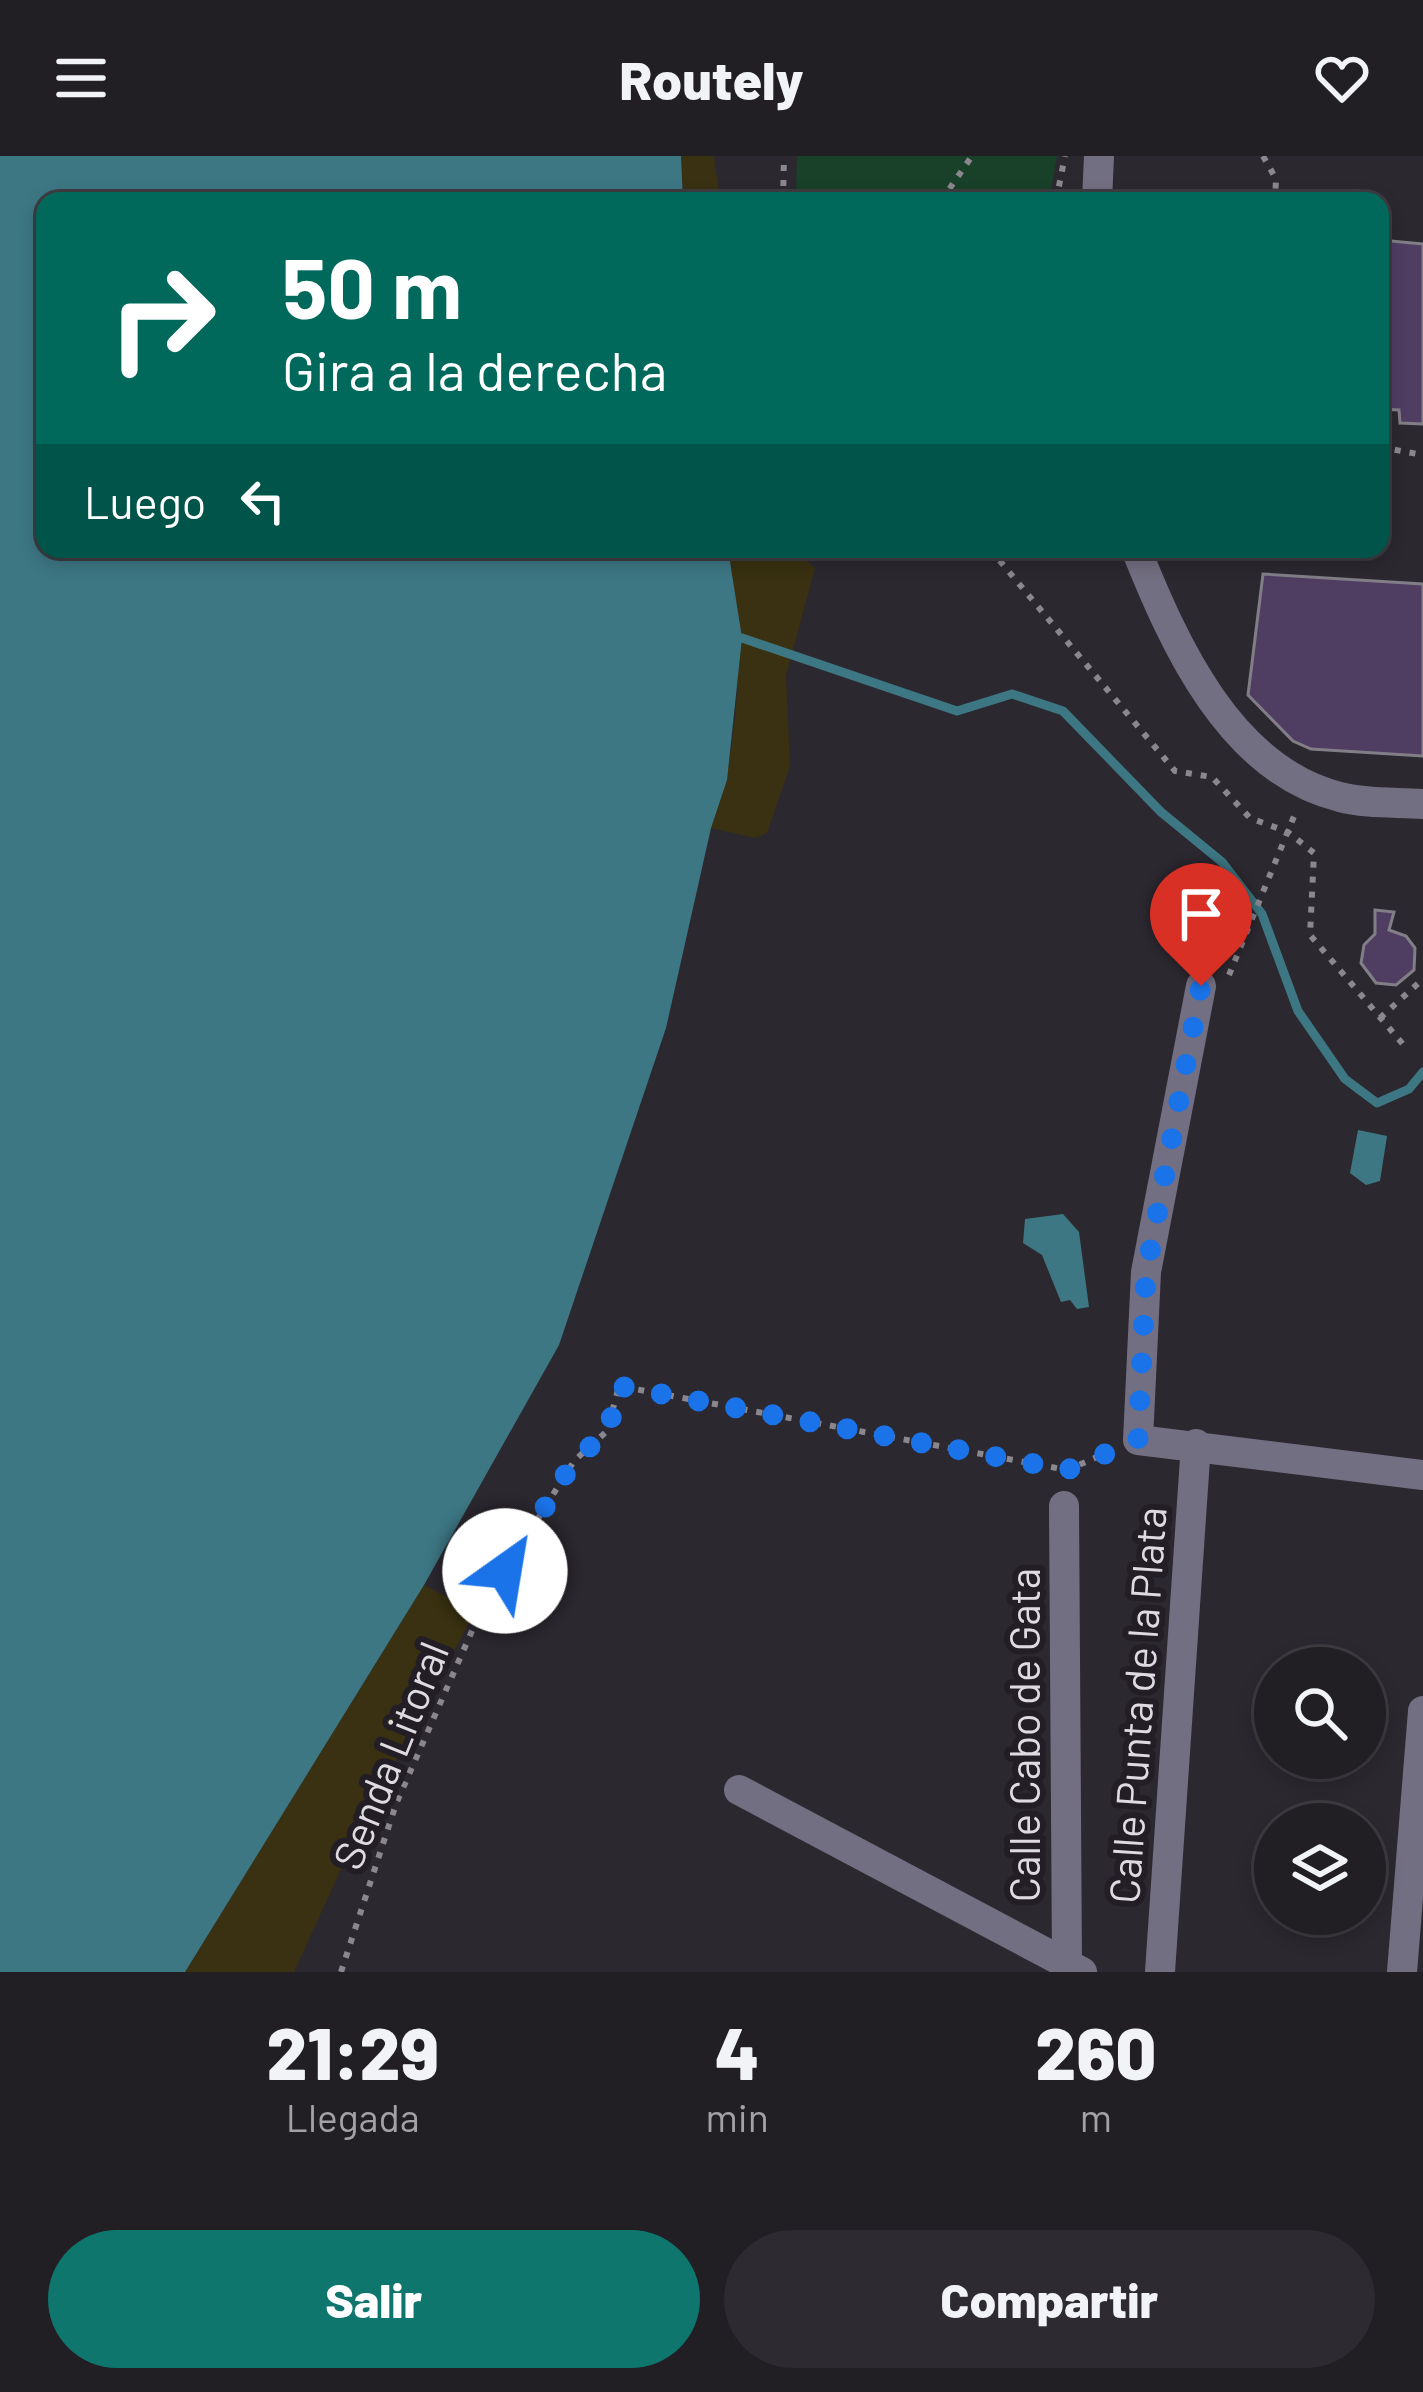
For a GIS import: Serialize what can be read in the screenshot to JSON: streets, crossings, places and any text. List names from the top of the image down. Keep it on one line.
{"streets":{"street":["Calle Punta de la Plata","Calle Cabo de Gata"],"path":["Senda Litoral"]},"page":{"header":"Routely","turn":["50 m","Gira a la derecha"],"then":"Luego","eta":["21:29","Llegada","4","min","260","m"],"buttons":["Salir","Compartir"]}}
